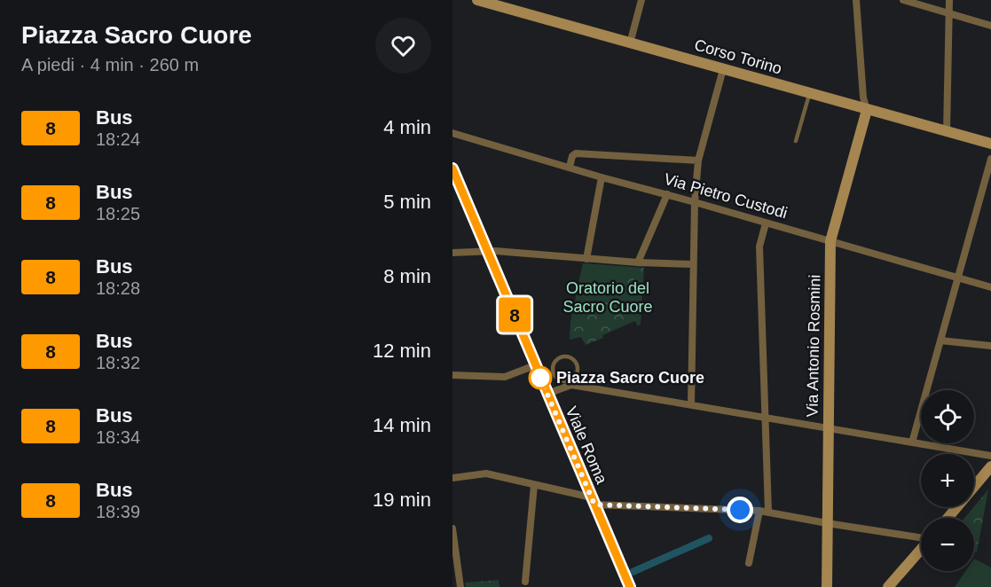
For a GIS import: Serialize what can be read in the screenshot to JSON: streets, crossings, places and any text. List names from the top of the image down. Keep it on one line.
{"streets":{"street":["Corso Torino","Via Pietro Custodi","Via Antonio Rosmini","Viale Roma"]},"crossings":[["Corso Torino","Via Antonio Rosmini"],["Via Pietro Custodi","Via Antonio Rosmini"]],"parks":["Oratorio del Sacro Cuore"],"places":["Piazza Sacro Cuore"],"lines":["bus line 8"],"page":{"heading":["Piazza Sacro Cuore","A piedi · 4 min · 260 m"],"on_map":"8","list":[{"mark":"8","name":"Bus","note":"18:24","value":"4 min"},{"mark":"8","name":"Bus","note":"18:25","value":"5 min"},{"mark":"8","name":"Bus","note":"18:28","value":"8 min"},{"mark":"8","name":"Bus","note":"18:32","value":"12 min"},{"mark":"8","name":"Bus","note":"18:34","value":"14 min"},{"mark":"8","name":"Bus","note":"18:39","value":"19 min"}],"map_buttons":["+","−"]}}
